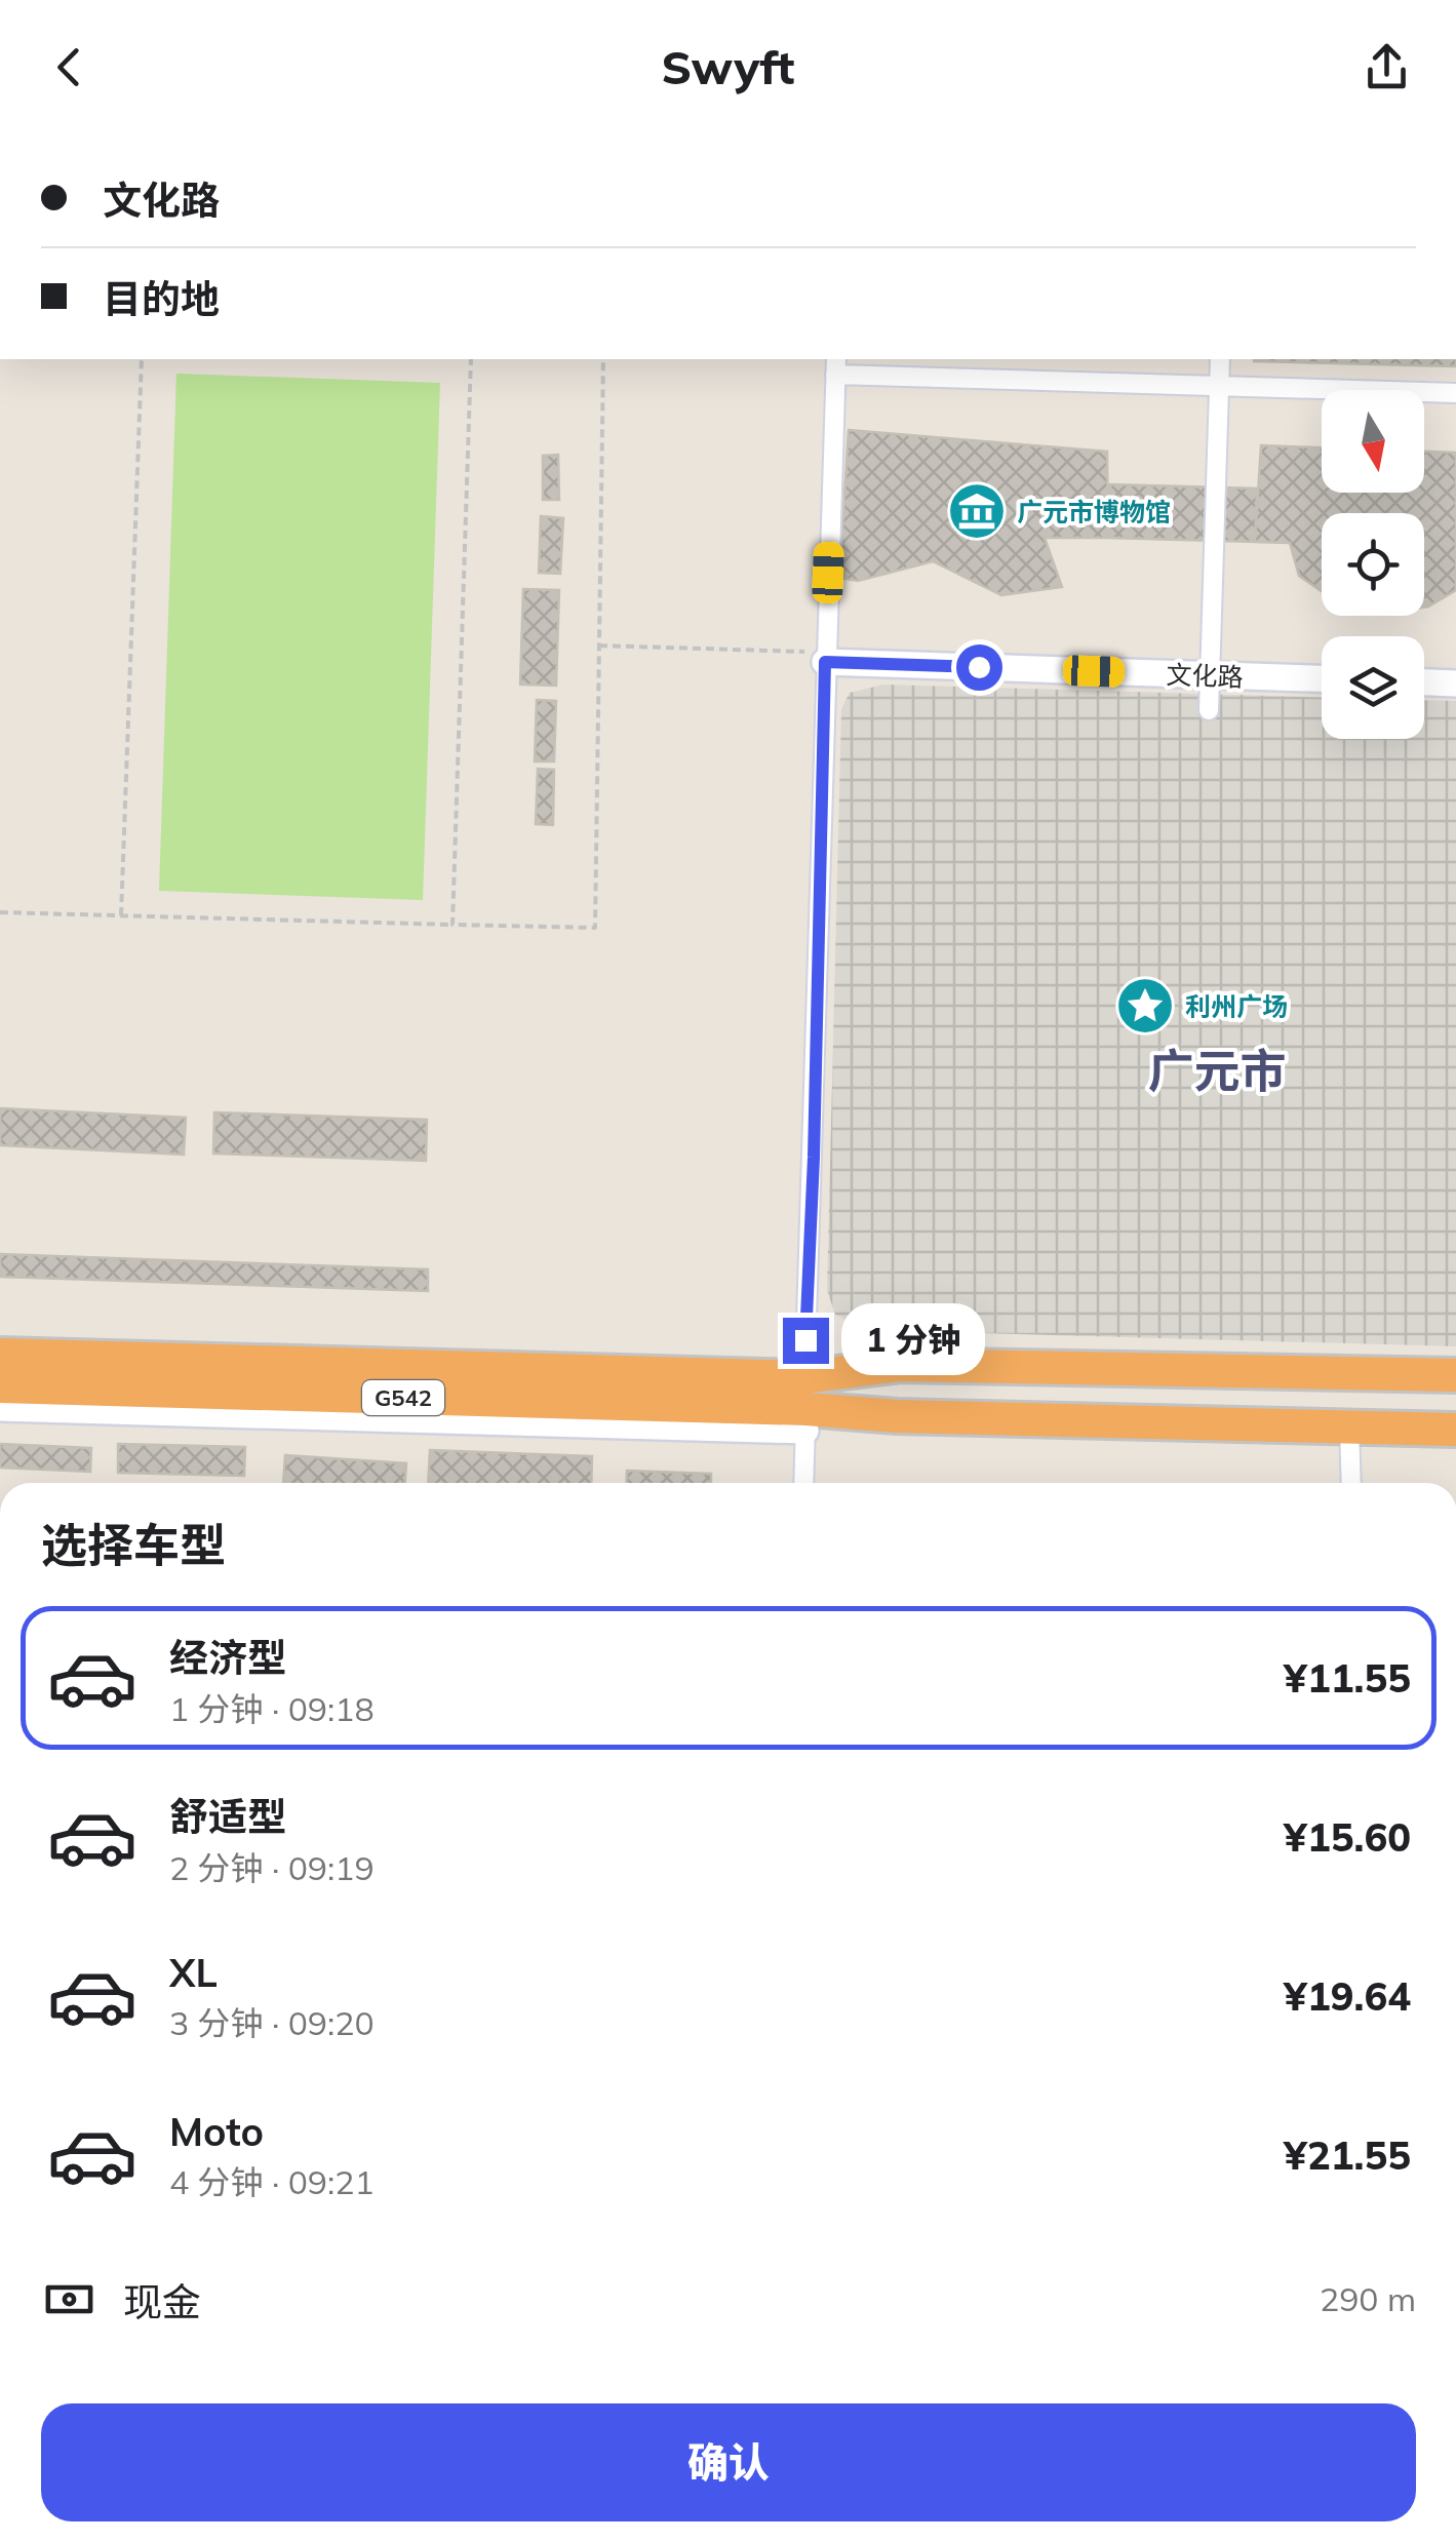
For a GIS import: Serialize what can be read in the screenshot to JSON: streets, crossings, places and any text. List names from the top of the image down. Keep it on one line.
{"streets":{"highway":["G542"],"street":["文化路"]},"districts":["广元市"],"places":{"museum":["广元市博物馆"],"place":["利州广场"]},"north":"bottom","page":{"header":"Swyft","banner":["文化路","目的地"],"bubble":"1 分钟","heading":"选择车型","list":[{"name":"经济型","note":"1 分钟 · 09:18","value":"¥11.55"},{"name":"舒适型","note":"2 分钟 · 09:19","value":"¥15.60"},{"name":"XL","note":"3 分钟 · 09:20","value":"¥19.64"},{"name":"Moto","note":"4 分钟 · 09:21","value":"¥21.55"}],"pay":["现金","290 m"],"buttons":"确认"}}
